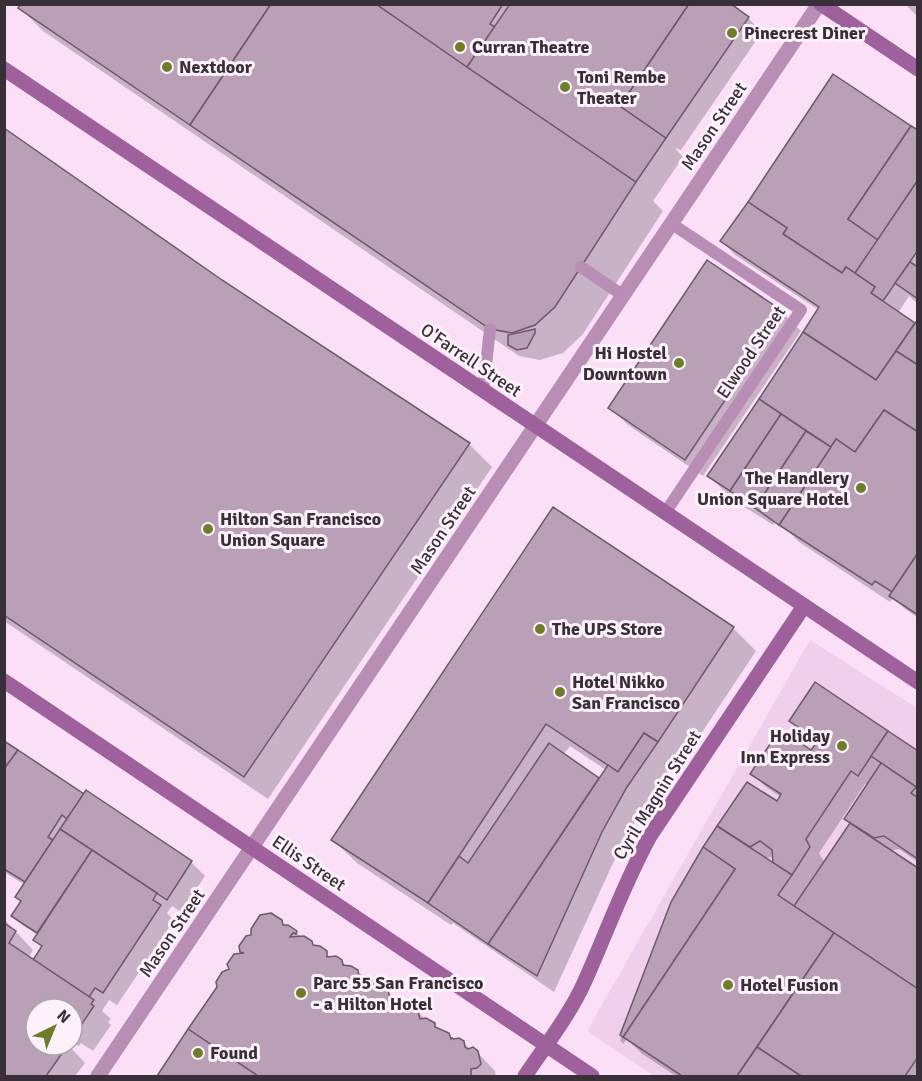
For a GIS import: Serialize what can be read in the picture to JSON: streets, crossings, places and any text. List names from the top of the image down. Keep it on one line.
{"streets":{"street":["Mason Street","O'Farrell Street","Cyril Magnin Street","Ellis Street"],"lane":["Elwood Street"]},"crossings":[["Mason Street","Elwood Street"],["Mason Street","O'Farrell Street"],["Mason Street","Ellis Street"],["Elwood Street","O'Farrell Street"],["O'Farrell Street","Cyril Magnin Street"],["Cyril Magnin Street","Ellis Street"]],"places":["Pinecrest Diner","Curran Theatre","Nextdoor","Toni Rembe Theater","Hi Hostel Downtown","The Handlery Union Square Hotel","Hilton San Francisco Union Square","The UPS Store","Hotel Nikko San Francisco","Holiday Inn Express","Hotel Fusion","Parc 55 San Francisco - a Hilton Hotel","Found"],"north":"top right"}
